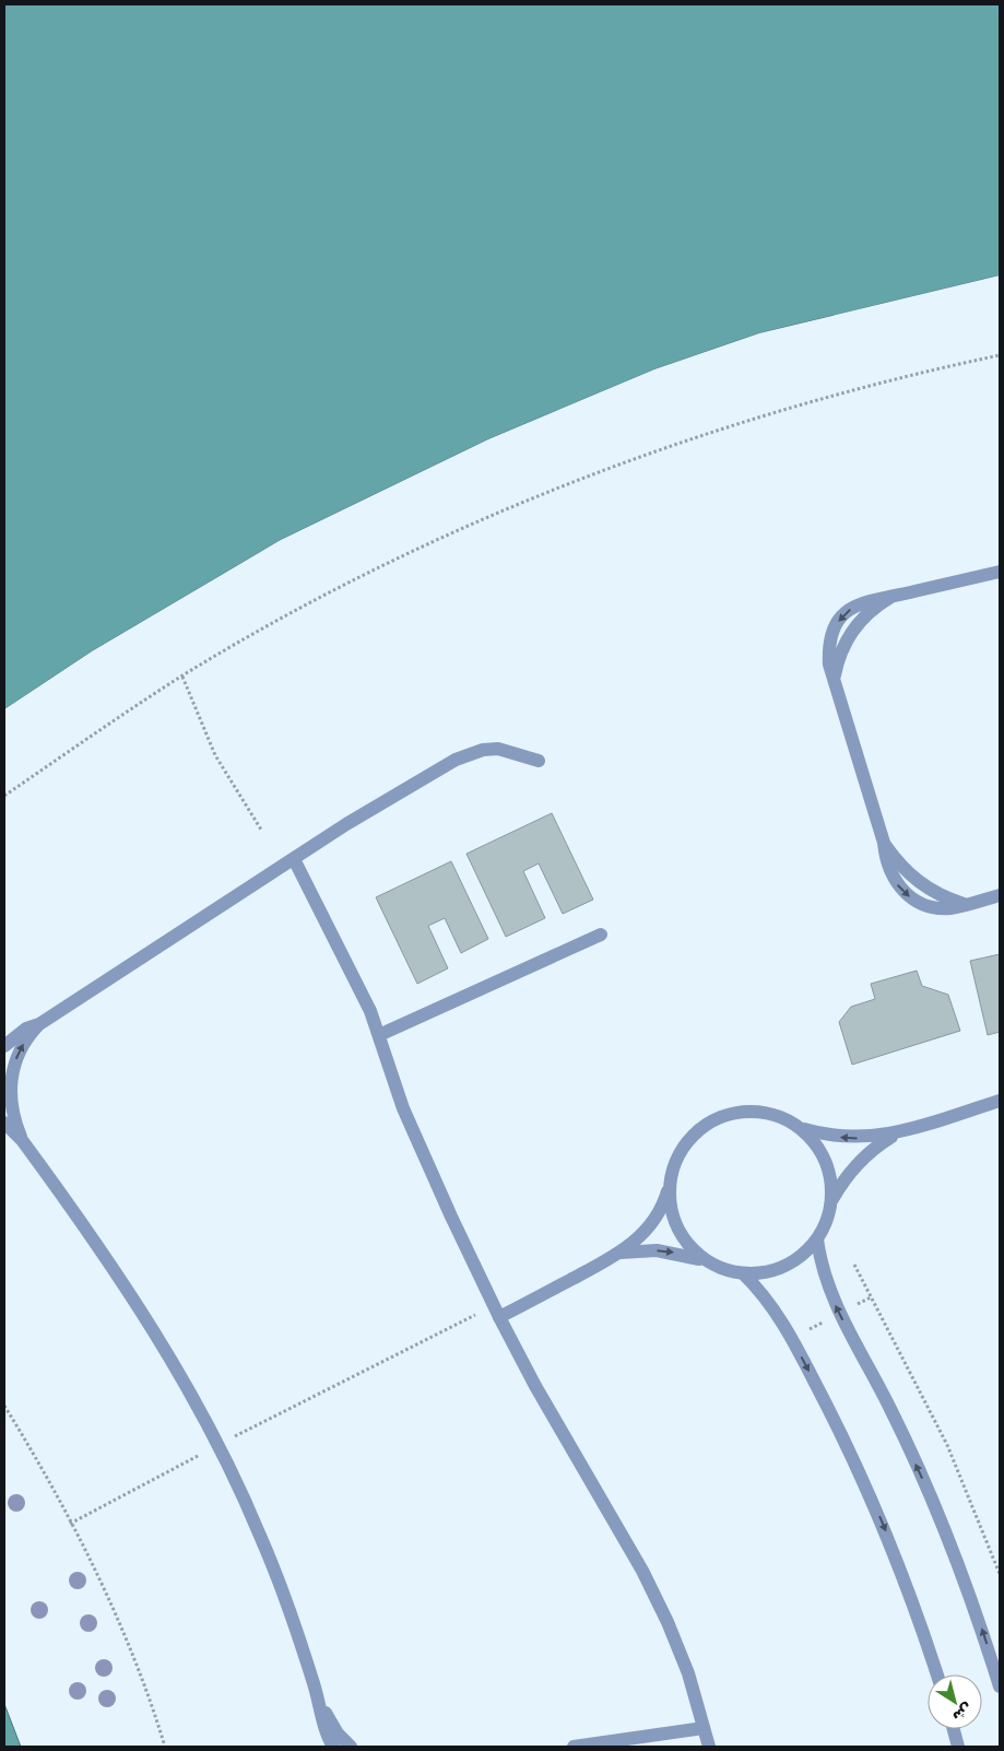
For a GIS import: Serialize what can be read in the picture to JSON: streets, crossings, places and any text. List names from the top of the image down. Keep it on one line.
{"north":"bottom right"}
